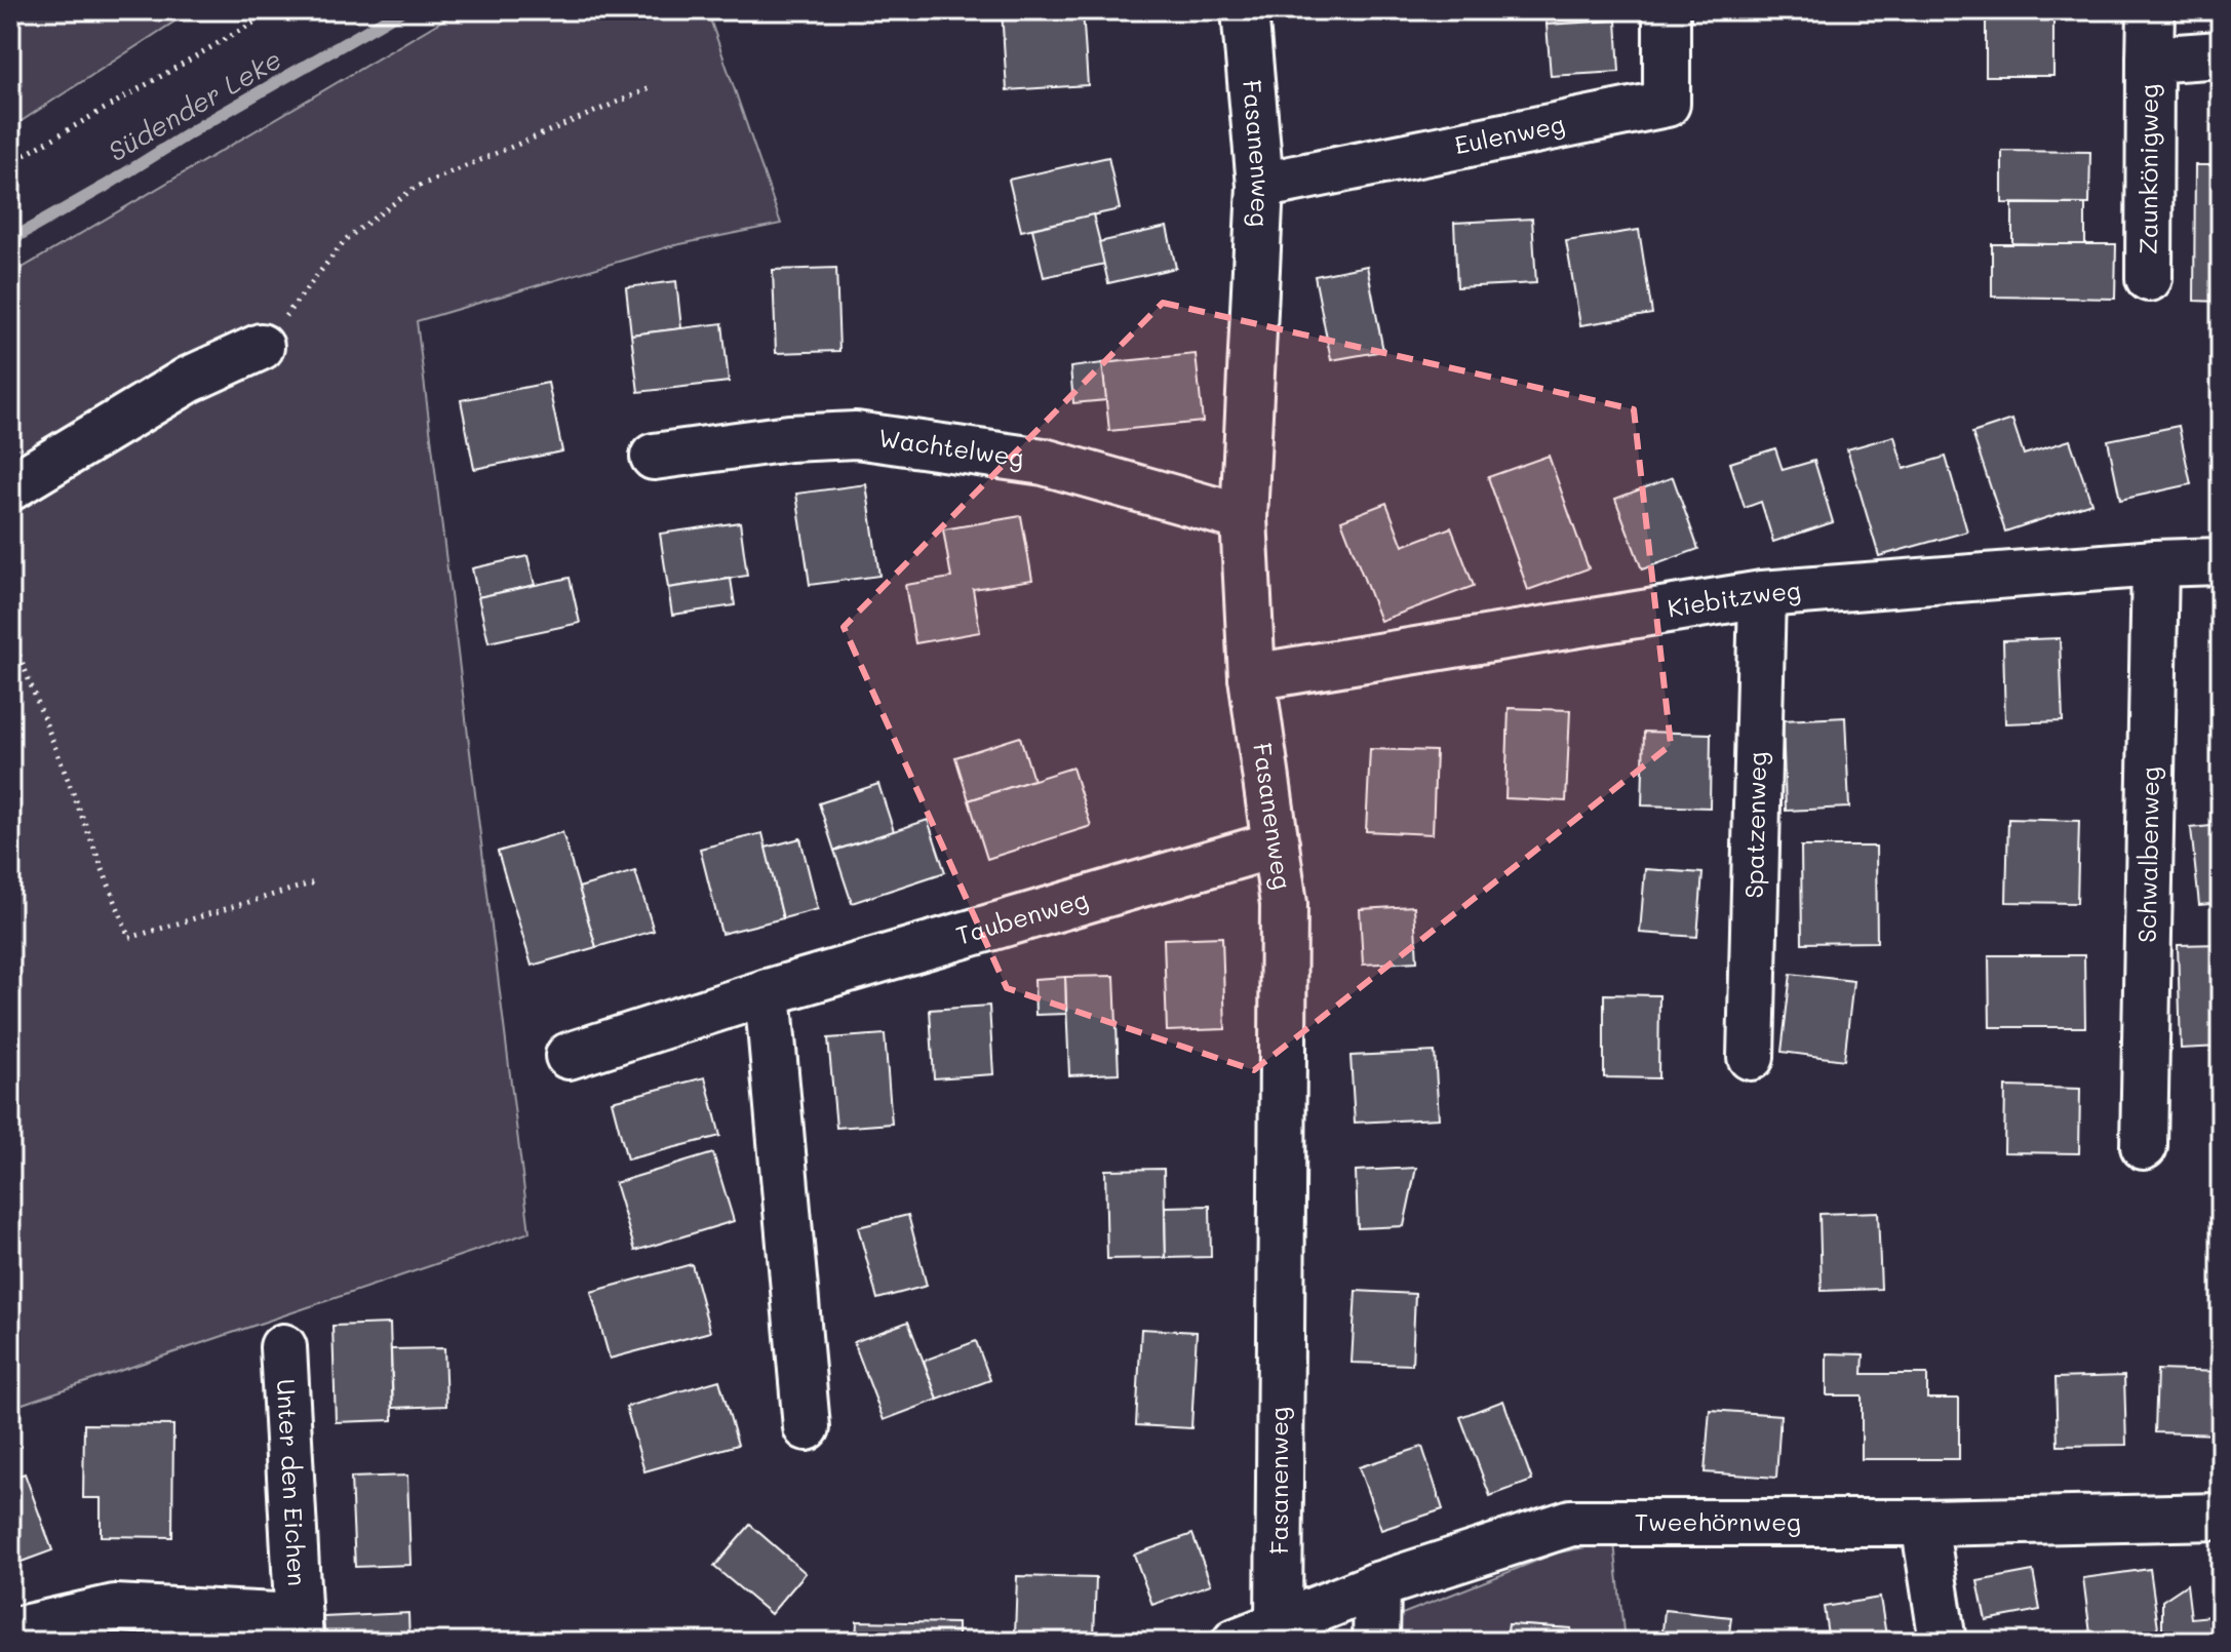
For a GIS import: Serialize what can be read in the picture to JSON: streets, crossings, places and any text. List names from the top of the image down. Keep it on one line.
{"streets":{"street":["Eulenweg","Fasanenweg","Zaunkönigweg","Wachtelweg","Kiebitzweg","Spatzenweg","Schwalbenweg","Taubenweg","Unter den Eichen","Tweehörnweg"]},"crossings":[["Eulenweg","Fasanenweg"],["Fasanenweg","Wachtelweg"],["Fasanenweg","Kiebitzweg"],["Fasanenweg","Taubenweg"],["Fasanenweg","Tweehörnweg"],["Kiebitzweg","Spatzenweg"],["Kiebitzweg","Schwalbenweg"]],"water":["Südender Leke"]}
